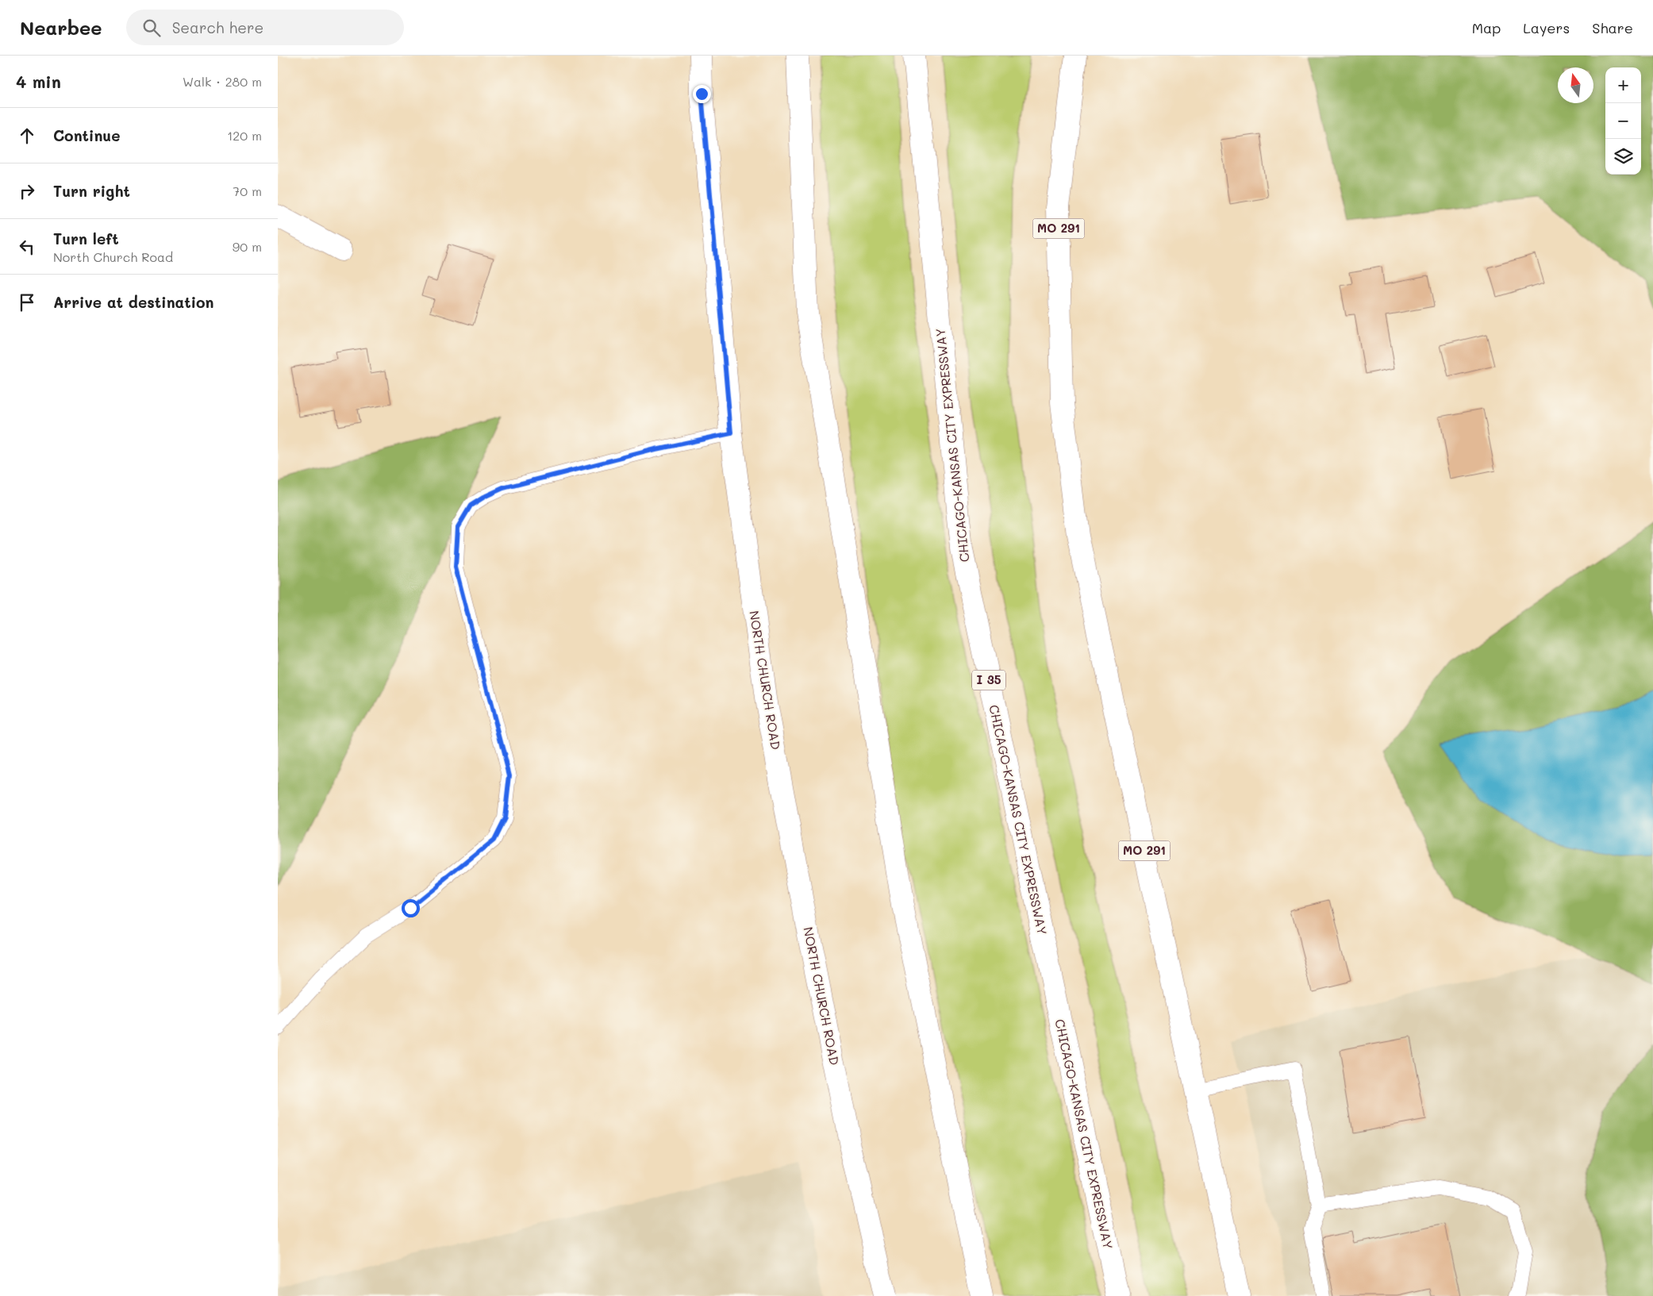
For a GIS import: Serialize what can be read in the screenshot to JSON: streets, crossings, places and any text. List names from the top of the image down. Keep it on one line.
{"streets":{"main road":["MO 291","CHICAGO-KANSAS CITY EXPRESSWAY","NORTH CHURCH ROAD","I 35"]},"north":"top","page":{"header":"Nearbee","search":"Search here","nav":["Map","Layers","Share"],"heading":["4 min","Walk · 280 m"],"map_buttons":["+","−"],"list":[["Continue","120 m"],["Turn right","70 m"],["Turn left","North Church Road","90 m"],"Arrive at destination"]}}
